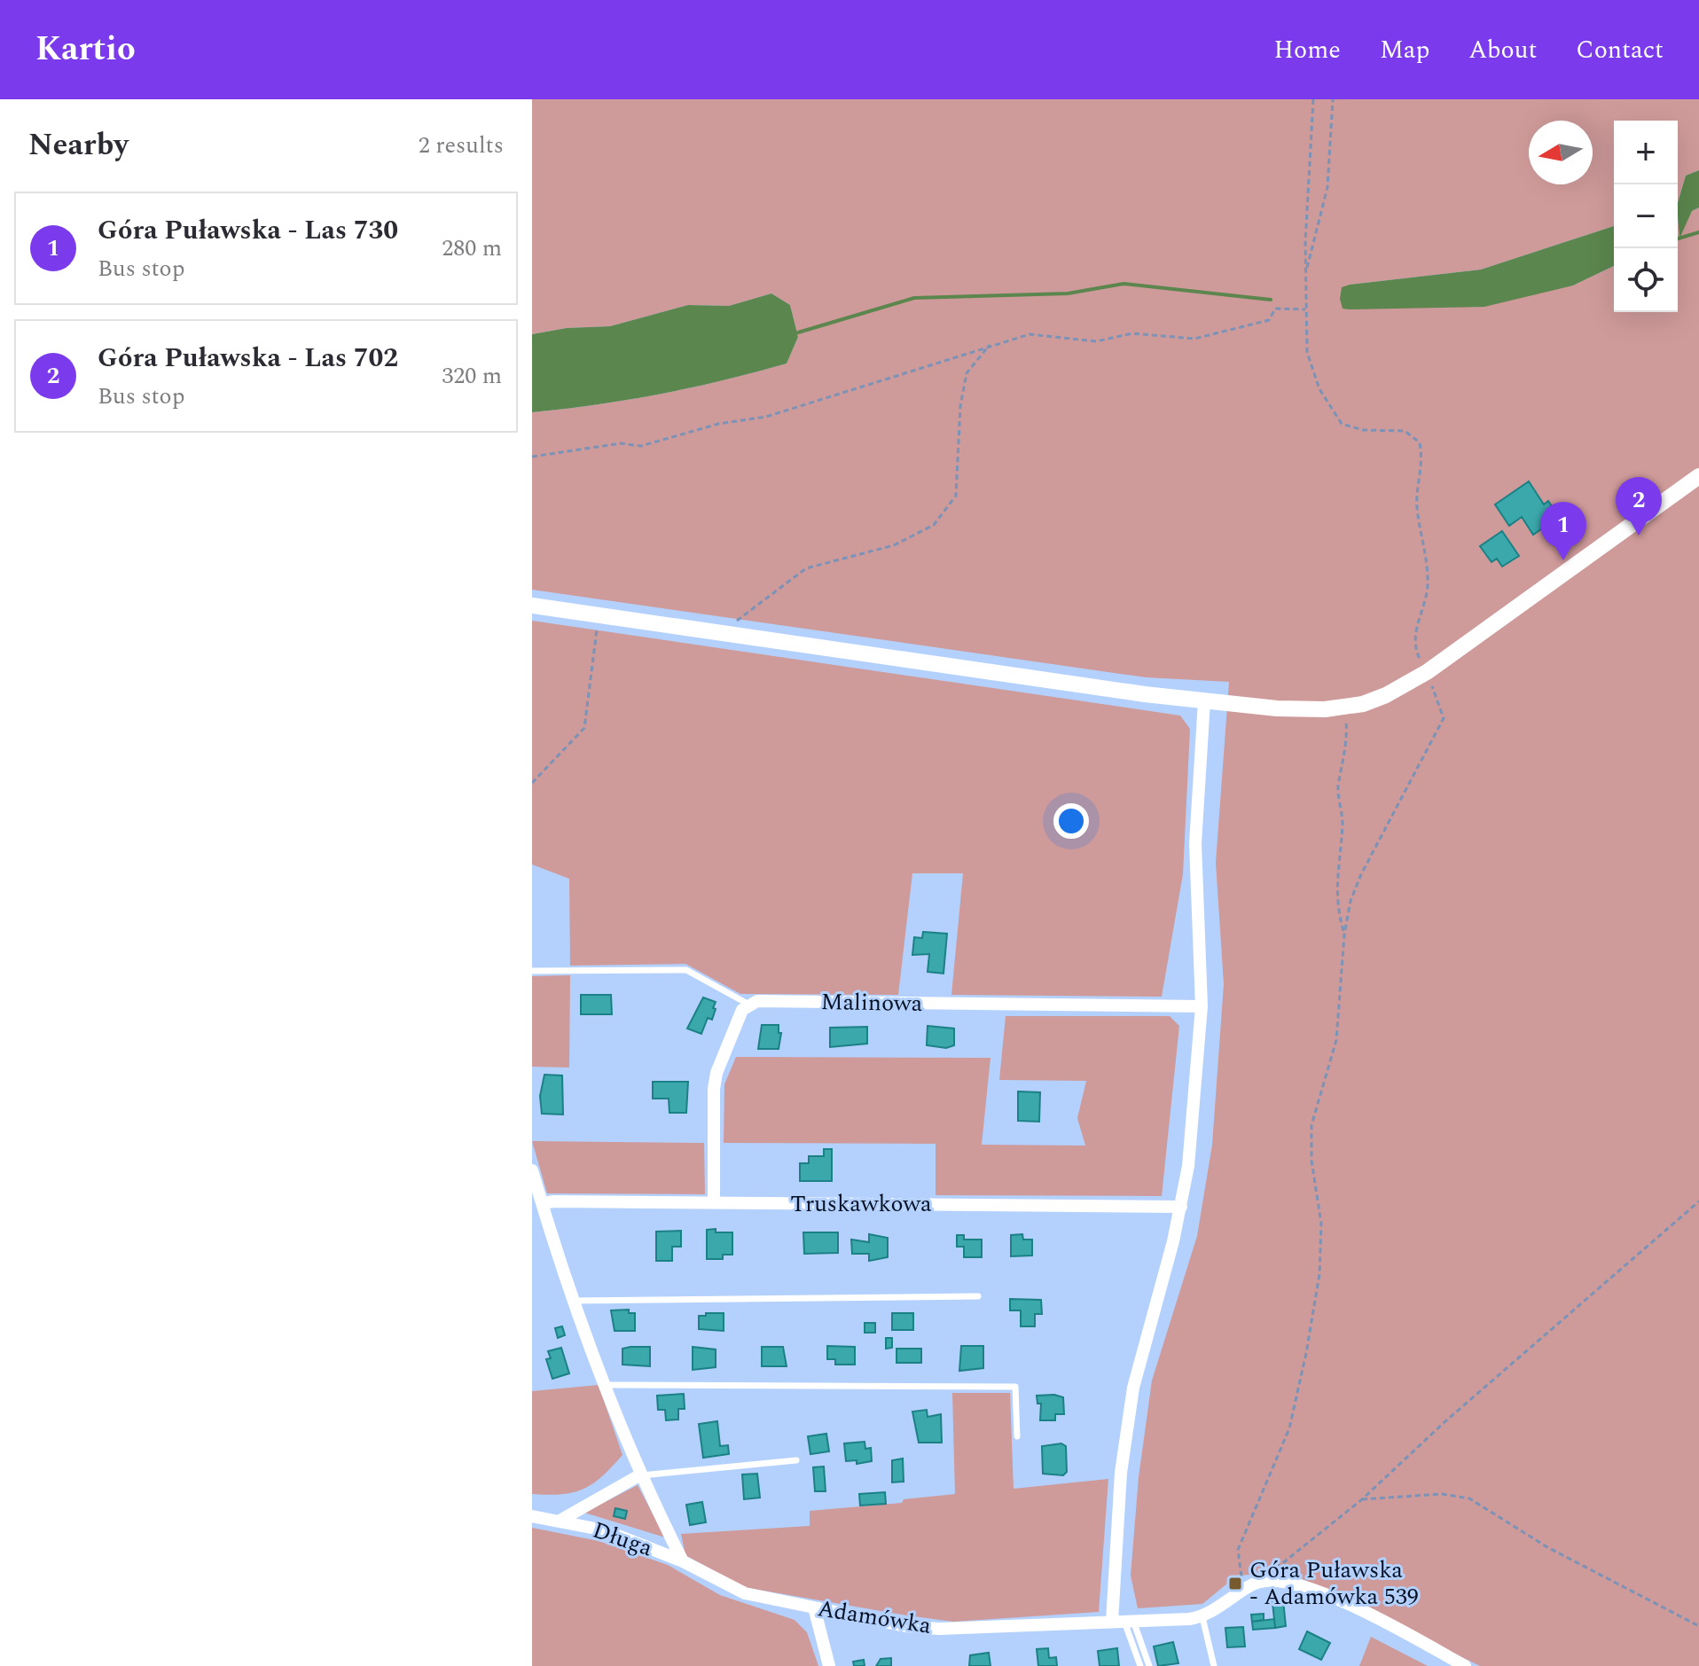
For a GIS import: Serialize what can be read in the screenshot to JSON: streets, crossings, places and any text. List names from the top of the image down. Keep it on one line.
{"streets":{"street":["Malinowa","Truskawkowa","Długa","Adamówka"]},"crossings":[["Długa","Adamówka"]],"places":{"transit":["Góra Puławska - Adamówka 539"]},"north":"left","page":{"header":"Kartio","nav":["Home","Map","About","Contact"],"heading":["Nearby","2 results"],"map_buttons":["+","−"],"list":[{"mark":"1","name":"Góra Puławska - Las 730","note":"Bus stop","value":"280 m"},{"mark":"2","name":"Góra Puławska - Las 702","note":"Bus stop","value":"320 m"}],"pins":["2","1"]}}
